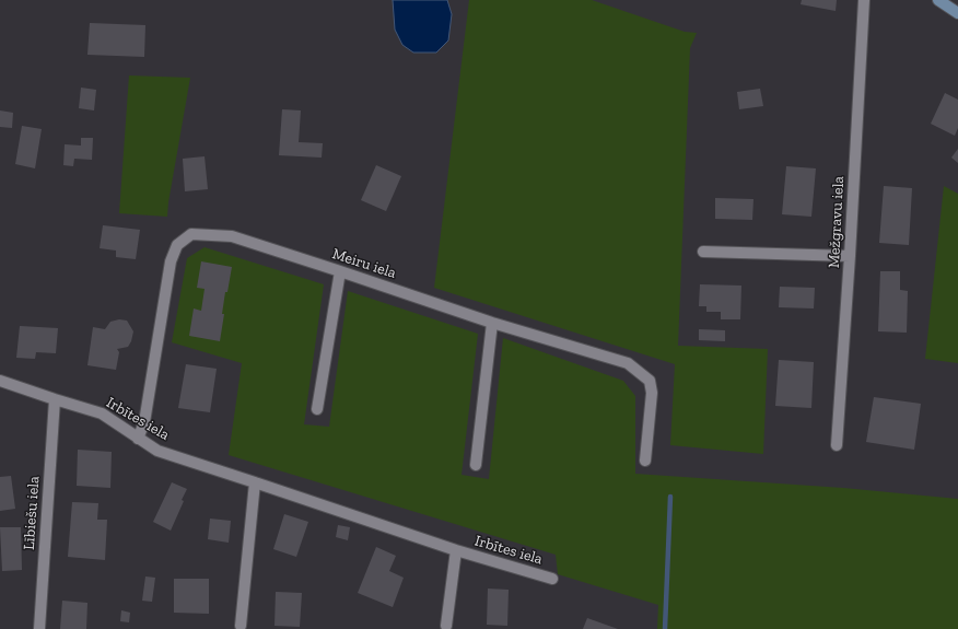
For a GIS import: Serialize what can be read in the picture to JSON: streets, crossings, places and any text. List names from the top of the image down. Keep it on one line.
{"streets":{"street":["Mežgravu iela","Meiru iela","Irbītes iela","Lībiešu iela"]},"crossings":[["Meiru iela","Irbītes iela"],["Irbītes iela","Lībiešu iela"]]}
